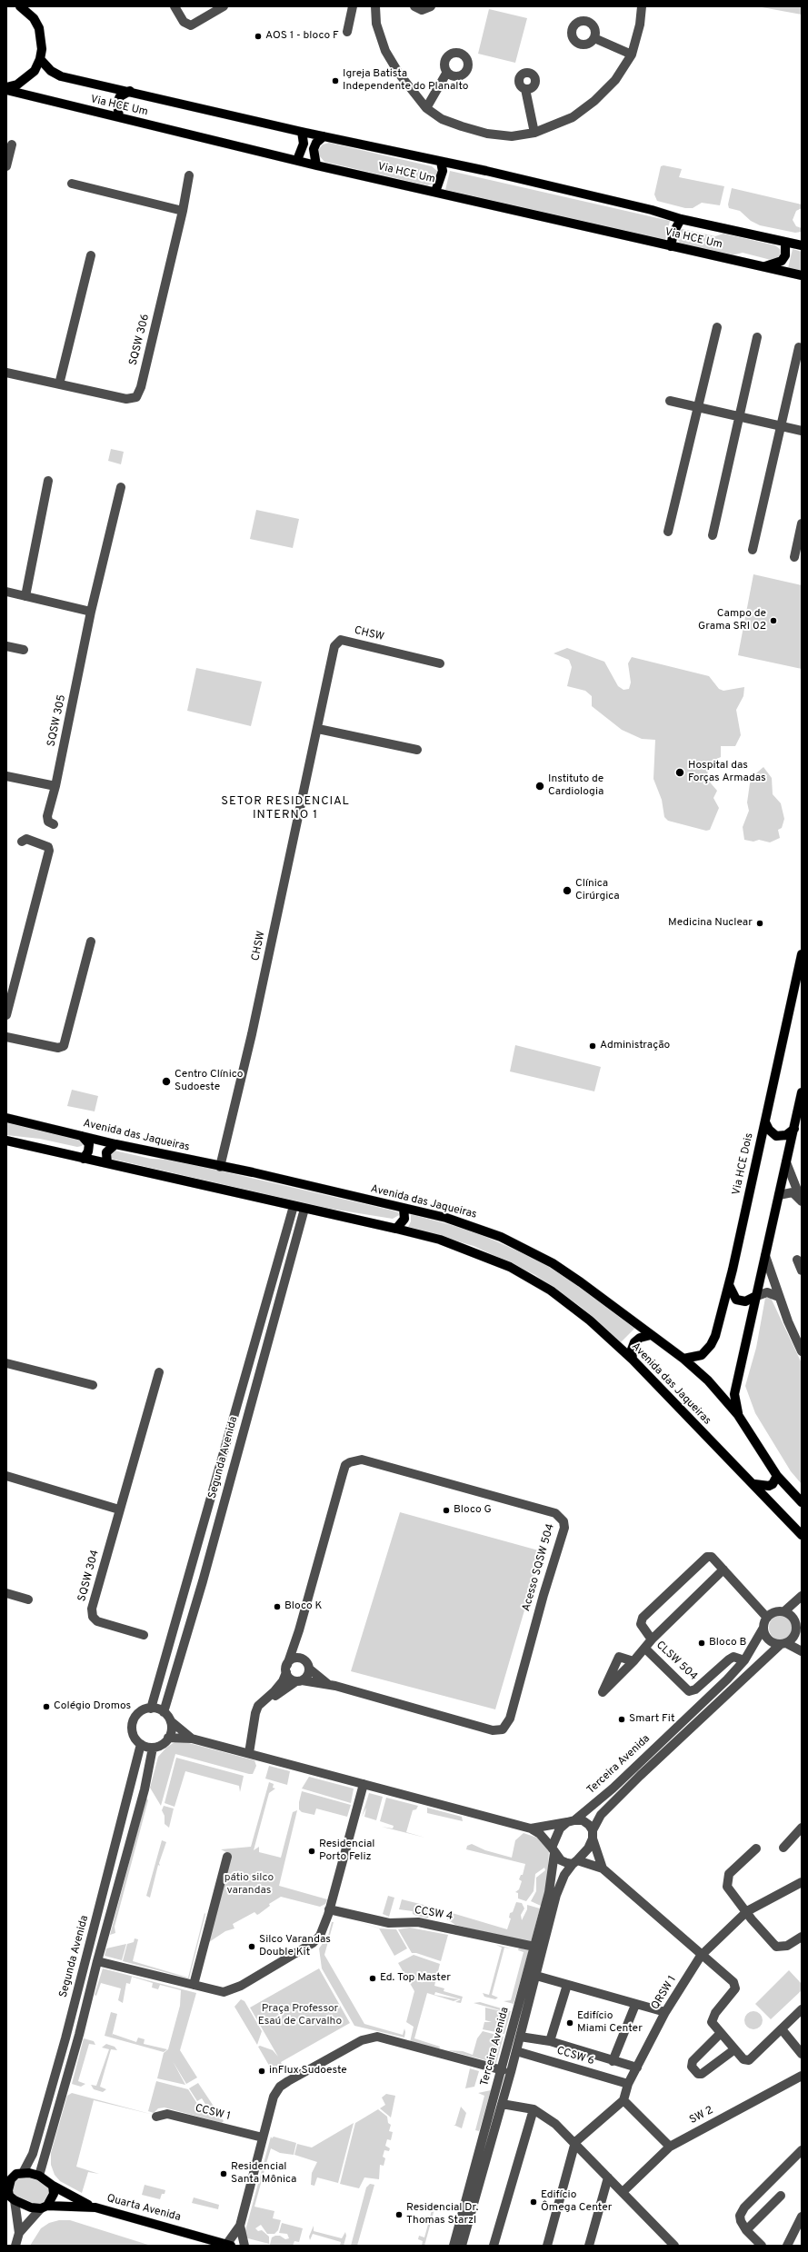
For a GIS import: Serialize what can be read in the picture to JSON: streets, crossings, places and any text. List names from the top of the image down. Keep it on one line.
{"streets":{"main road":["Via HCE Um","Avenida das Jaqueiras","Via HCE Dois","Quarta Avenida"],"street":["SQSW 306","CHSW","SQSW 305","Segunda Avenida","Acesso SQSW 504","SQSW 304","CLSW 504","Terceira Avenida","CCSW 4","QRSW 1","CCSW 6","CCSW 1","SW 2"]},"crossings":[["CHSW","Avenida das Jaqueiras"],["Avenida das Jaqueiras","Via HCE Dois"],["Avenida das Jaqueiras","Segunda Avenida"],["Segunda Avenida","Quarta Avenida"],["CLSW 504","Terceira Avenida"],["Terceira Avenida","CCSW 4"],["Terceira Avenida","CCSW 6"],["QRSW 1","CCSW 6"]],"districts":["SETOR RESIDENCIAL INTERNO 1"],"parks":["pátio silco varandas","Praça Professor Esaú de Carvalho"],"places":["AOS 1 - bloco F","Igreja Batista Independente do Planalto","Campo de Grama SRI 02","Hospital das Forças Armadas","Instituto de Cardiologia","Clínica Cirúrgica","Medicina Nuclear","Administração","Centro Clínico Sudoeste","Bloco G","Bloco K","Bloco B","Colégio Dromos","Smart Fit","Residencial Porto Feliz","Silco Varandas Double Kit","Ed. Top Master","Edifício Miami Center","inFlux Sudoeste","Residencial Santa Mônica","Edifício Ômega Center","Residencial Dr. Thomas Starzl"]}
